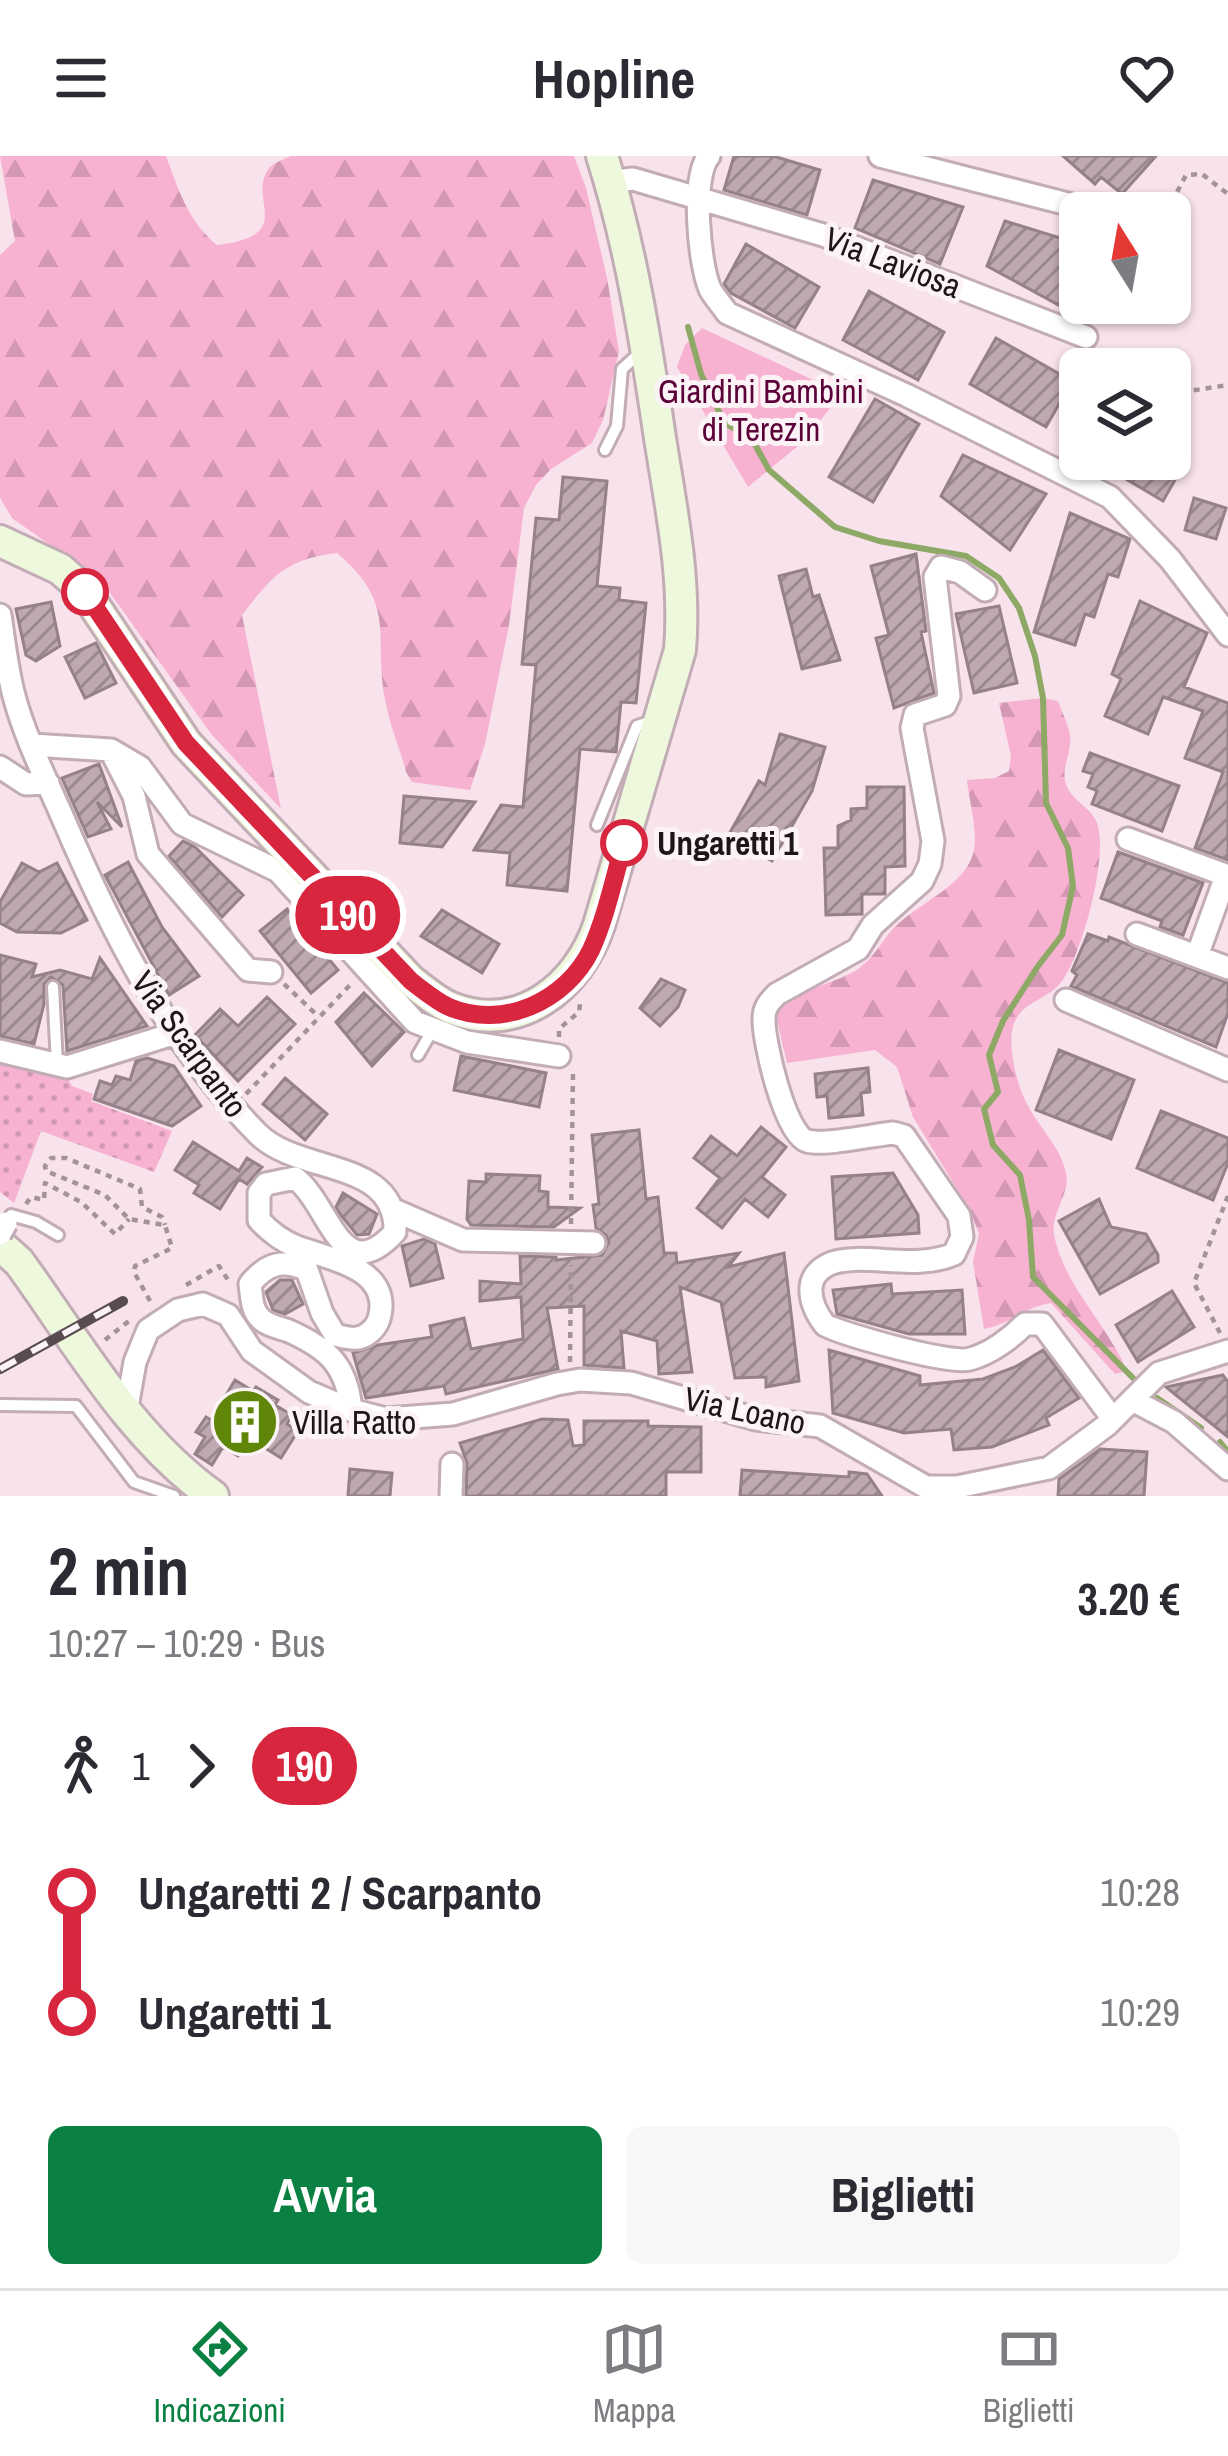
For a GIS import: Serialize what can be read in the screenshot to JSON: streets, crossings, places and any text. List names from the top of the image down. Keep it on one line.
{"streets":{"street":["Via Laviosa","Via Scarpanto","Via Loano"]},"parks":["Giardini Bambini di Terezin"],"places":{"other":["Ungaretti 1"],"building":["Villa Ratto"]},"lines":["bus line 190"],"north":"top","page":{"header":"Hopline","on_map":"190","heading":["2 min","10:27 – 10:29 · Bus","3.20 €"],"legs":["1","190"],"list":[{"name":"Ungaretti 2 / Scarpanto","value":"10:28"},{"name":"Ungaretti 1","value":"10:29"}],"buttons":["Avvia","Biglietti"],"tabs":["Indicazioni","Mappa","Biglietti"]}}
